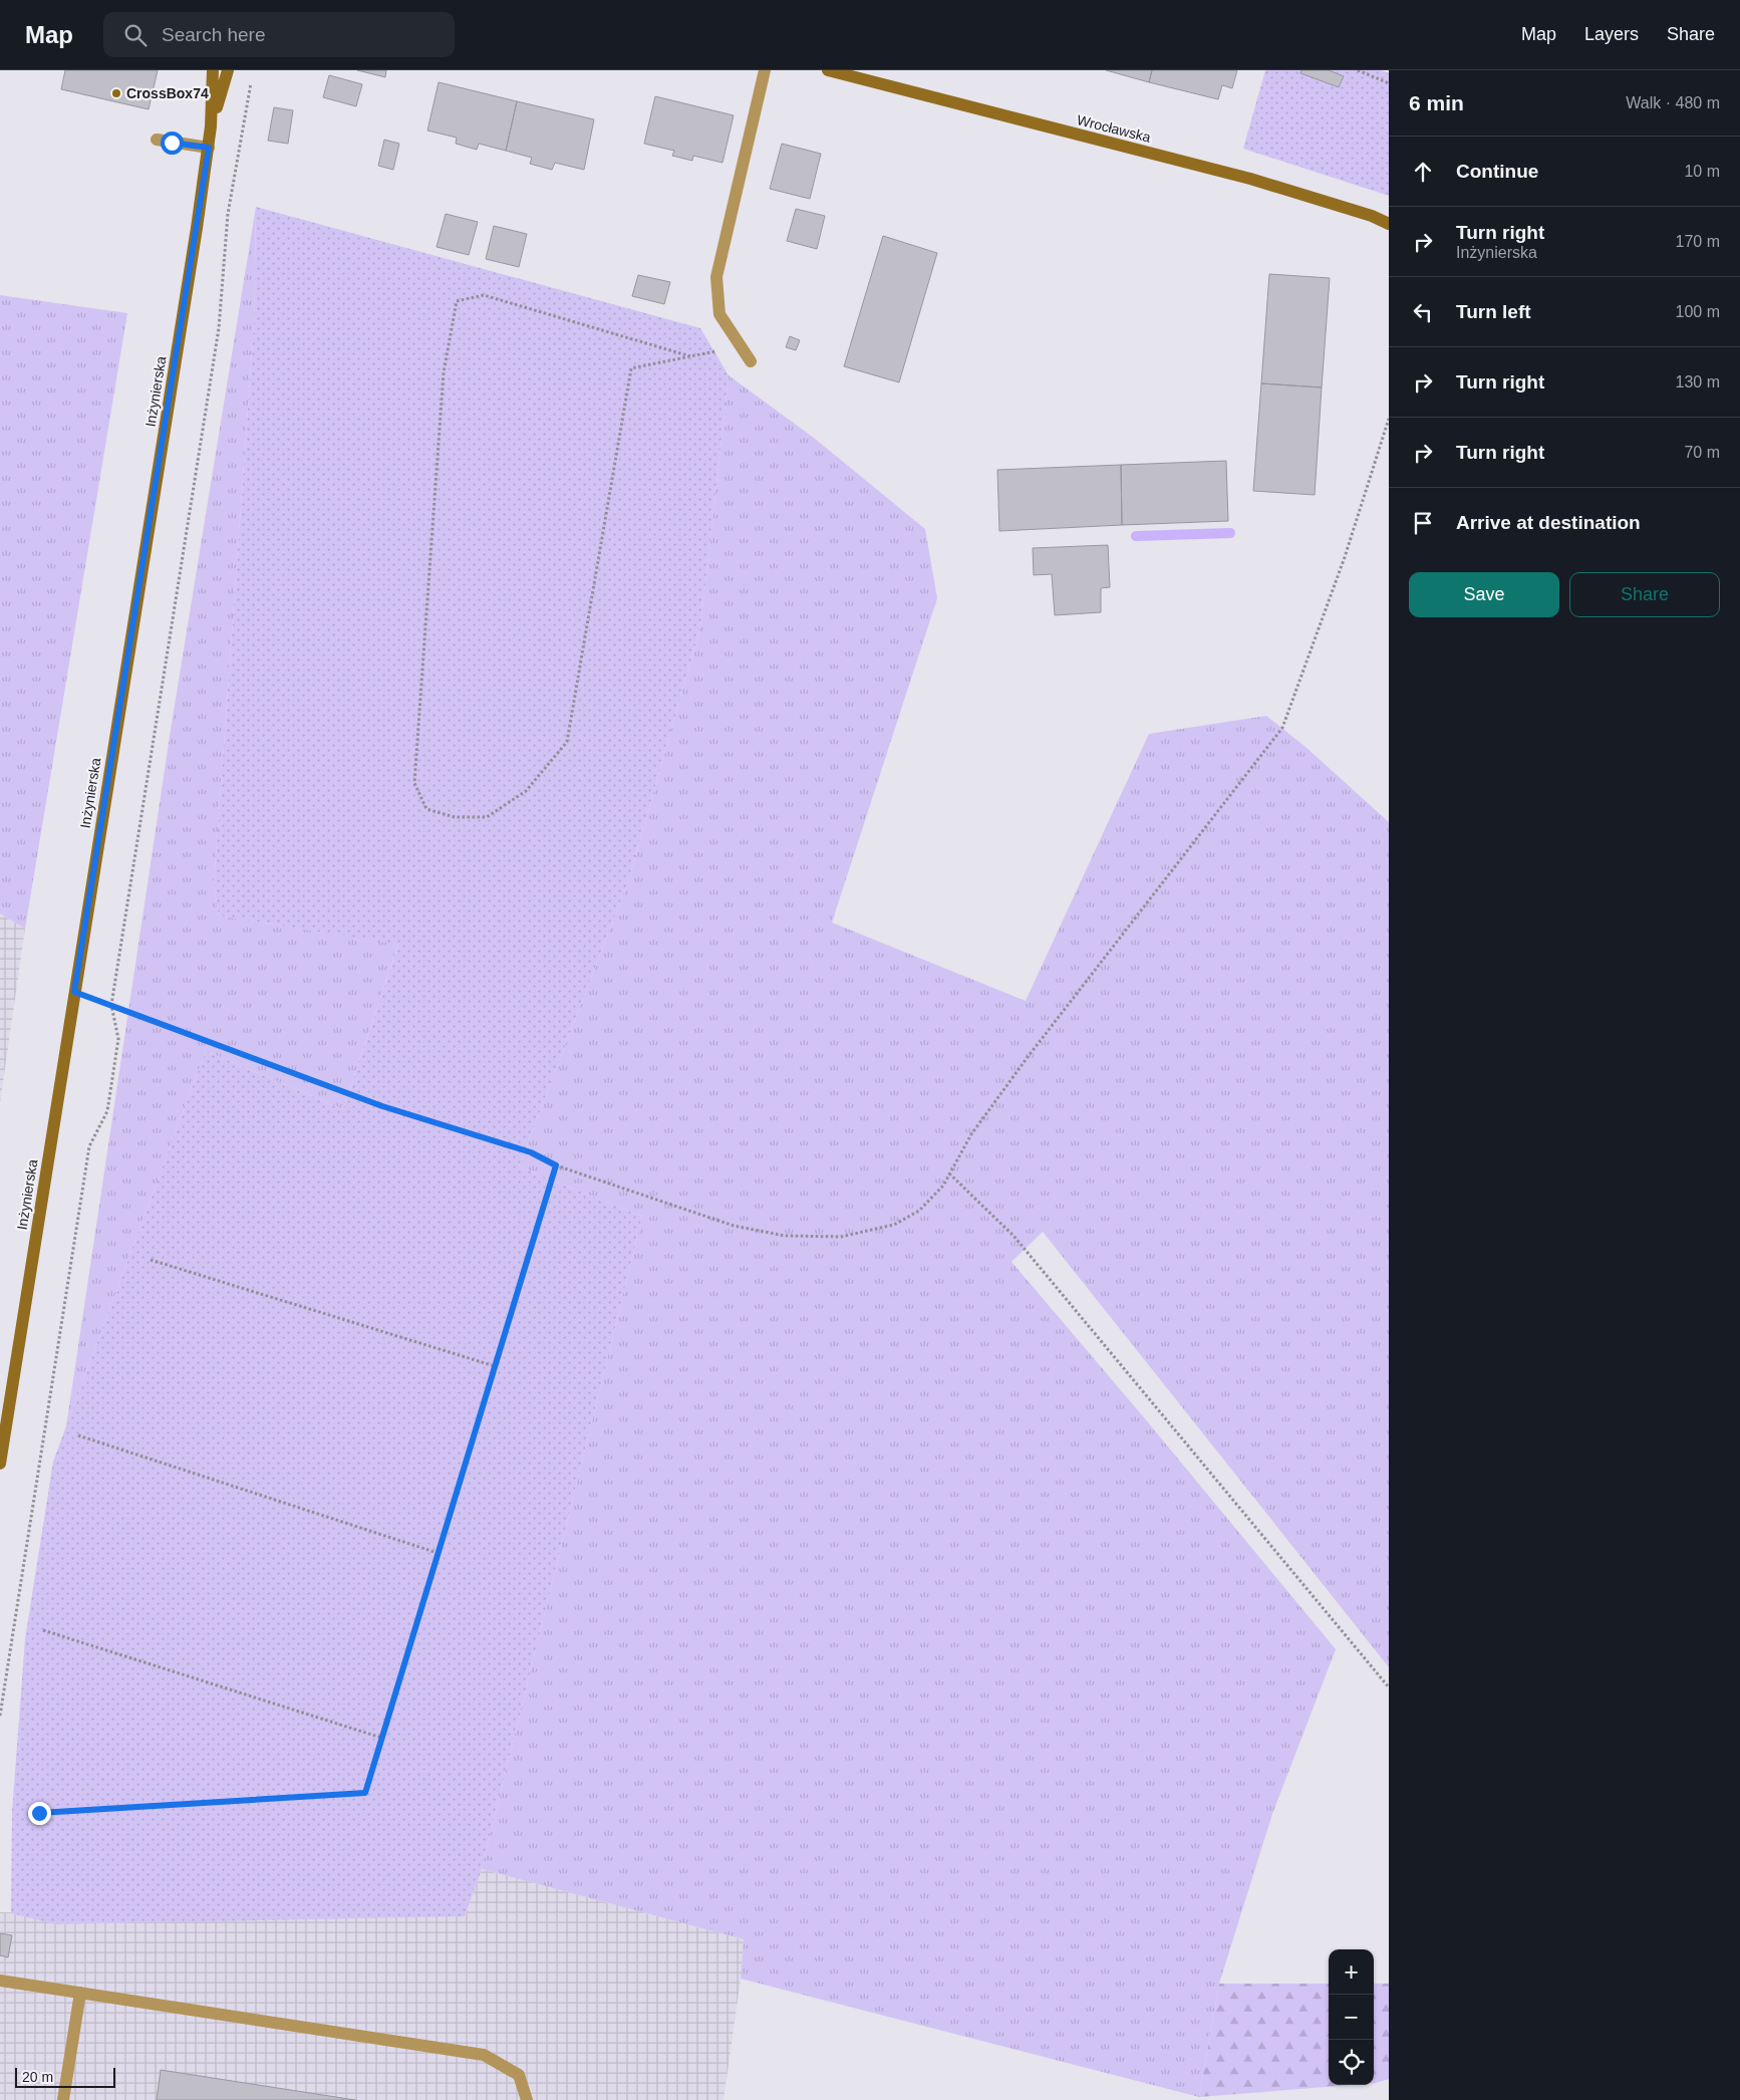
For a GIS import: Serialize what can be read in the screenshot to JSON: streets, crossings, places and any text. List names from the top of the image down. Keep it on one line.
{"streets":{"street":["Wrocławska","Inżynierska"]},"places":["CrossBox74"],"scale_bar":"20 m","page":{"header":"Map","search":"Search here","nav":["Map","Layers","Share"],"heading":["6 min","Walk · 480 m"],"list":[["Continue","10 m"],["Turn right","Inżynierska","170 m"],["Turn left","100 m"],["Turn right","130 m"],["Turn right","70 m"],"Arrive at destination"],"buttons":["Save","Share"],"map_buttons":["+","−"],"scale":"20 m"}}
